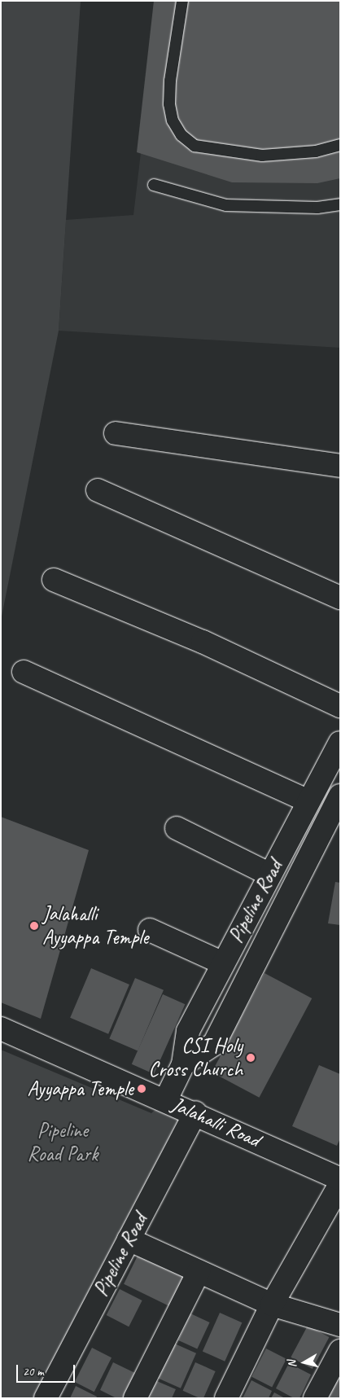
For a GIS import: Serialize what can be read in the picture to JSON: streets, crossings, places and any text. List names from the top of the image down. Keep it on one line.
{"streets":{"street":["Pipeline Road","Jalahalli Road"]},"crossings":[["Pipeline Road","Jalahalli Road"]],"parks":["Pipeline Road Park"],"places":["Jalahalli Ayyappa Temple","CSI Holy Cross Church","Ayyappa Temple"],"scale_bar":"20 m","north":"left"}
